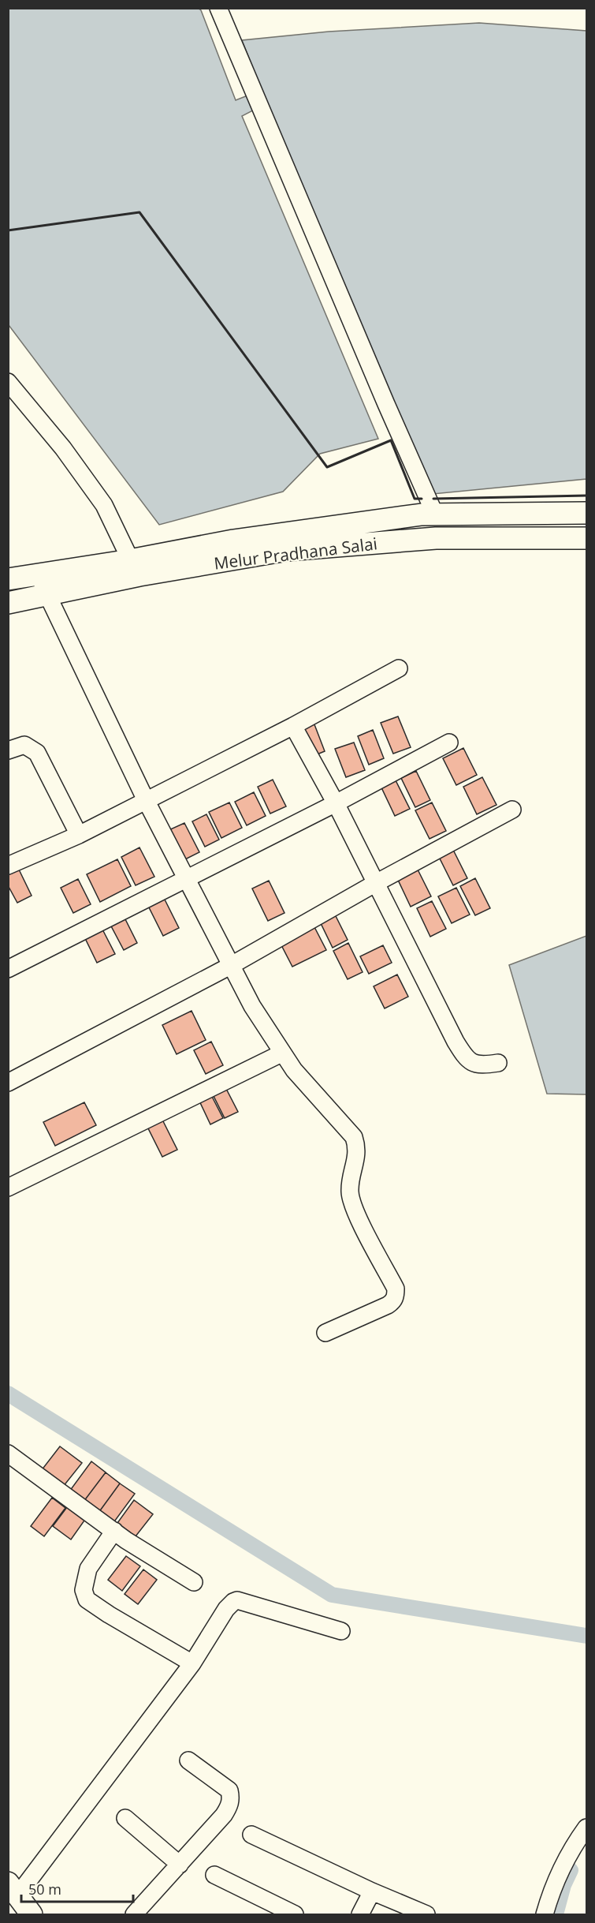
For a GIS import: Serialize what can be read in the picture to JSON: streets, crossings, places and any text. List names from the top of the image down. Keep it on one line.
{"streets":{"main road":["Melur Pradhana Salai"]},"scale_bar":"50 m"}
